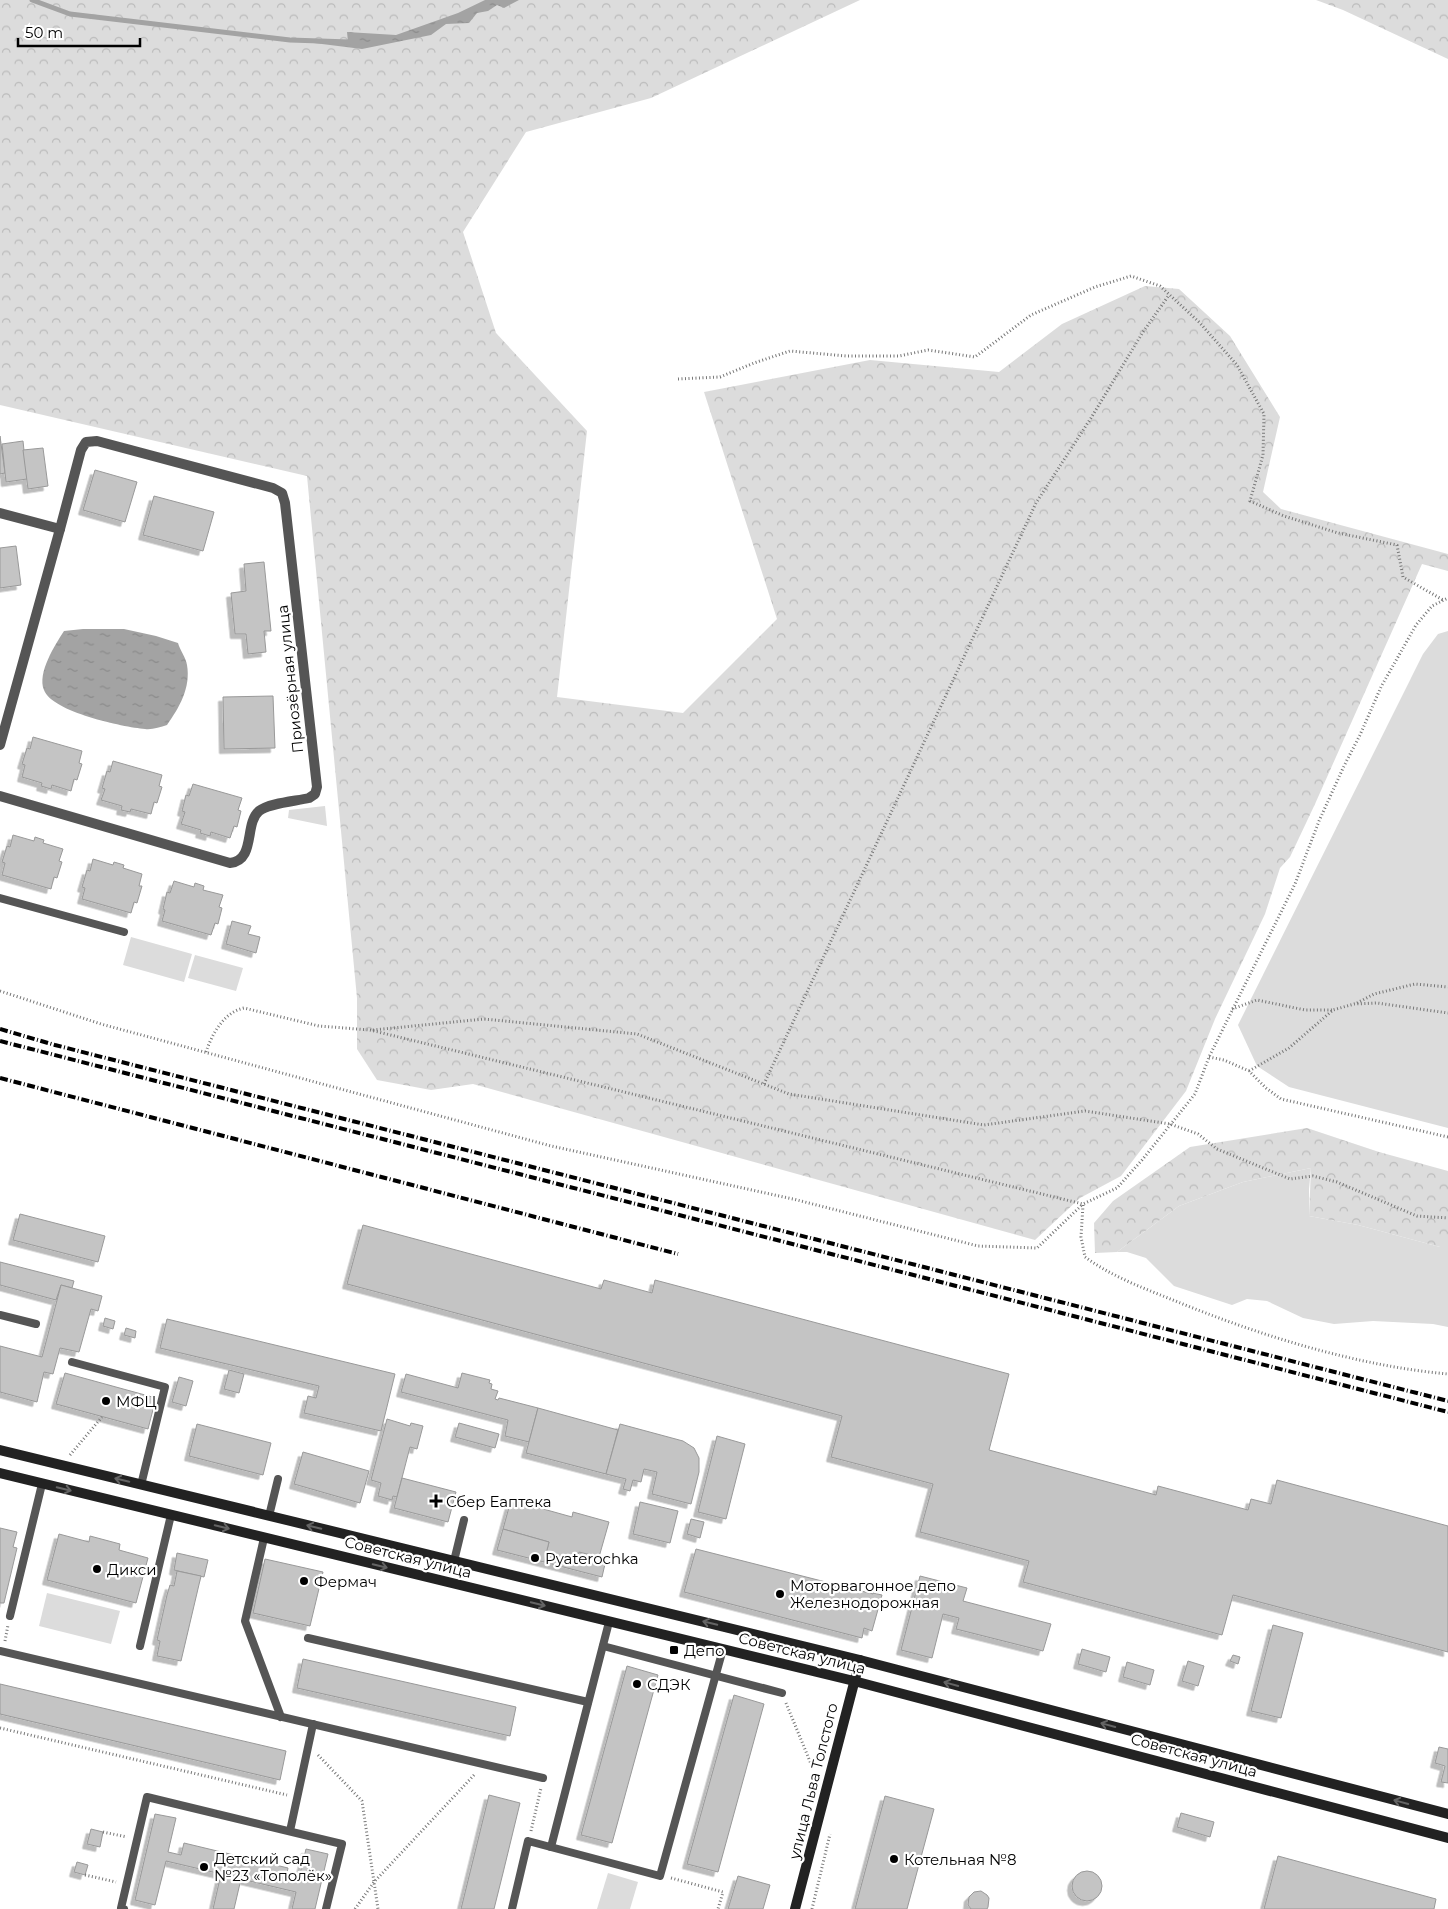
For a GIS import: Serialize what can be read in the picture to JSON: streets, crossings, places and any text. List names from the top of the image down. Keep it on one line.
{"streets":{"main road":["Советская улица","улица Льва Толстого"],"street":["Приозёрная улица"]},"crossings":[["Советская улица","улица Льва Толстого"]],"places":{"other":["МФЦ","Pyaterochka","Дикси","Фермач","Моторвагонное депо Железнодорожная","СДЭК","Котельная №8","Детский сад №23 «Тополёк»"],"health":["Сбер Еаптека"],"transit":["Депо"]},"scale_bar":"50 m"}
